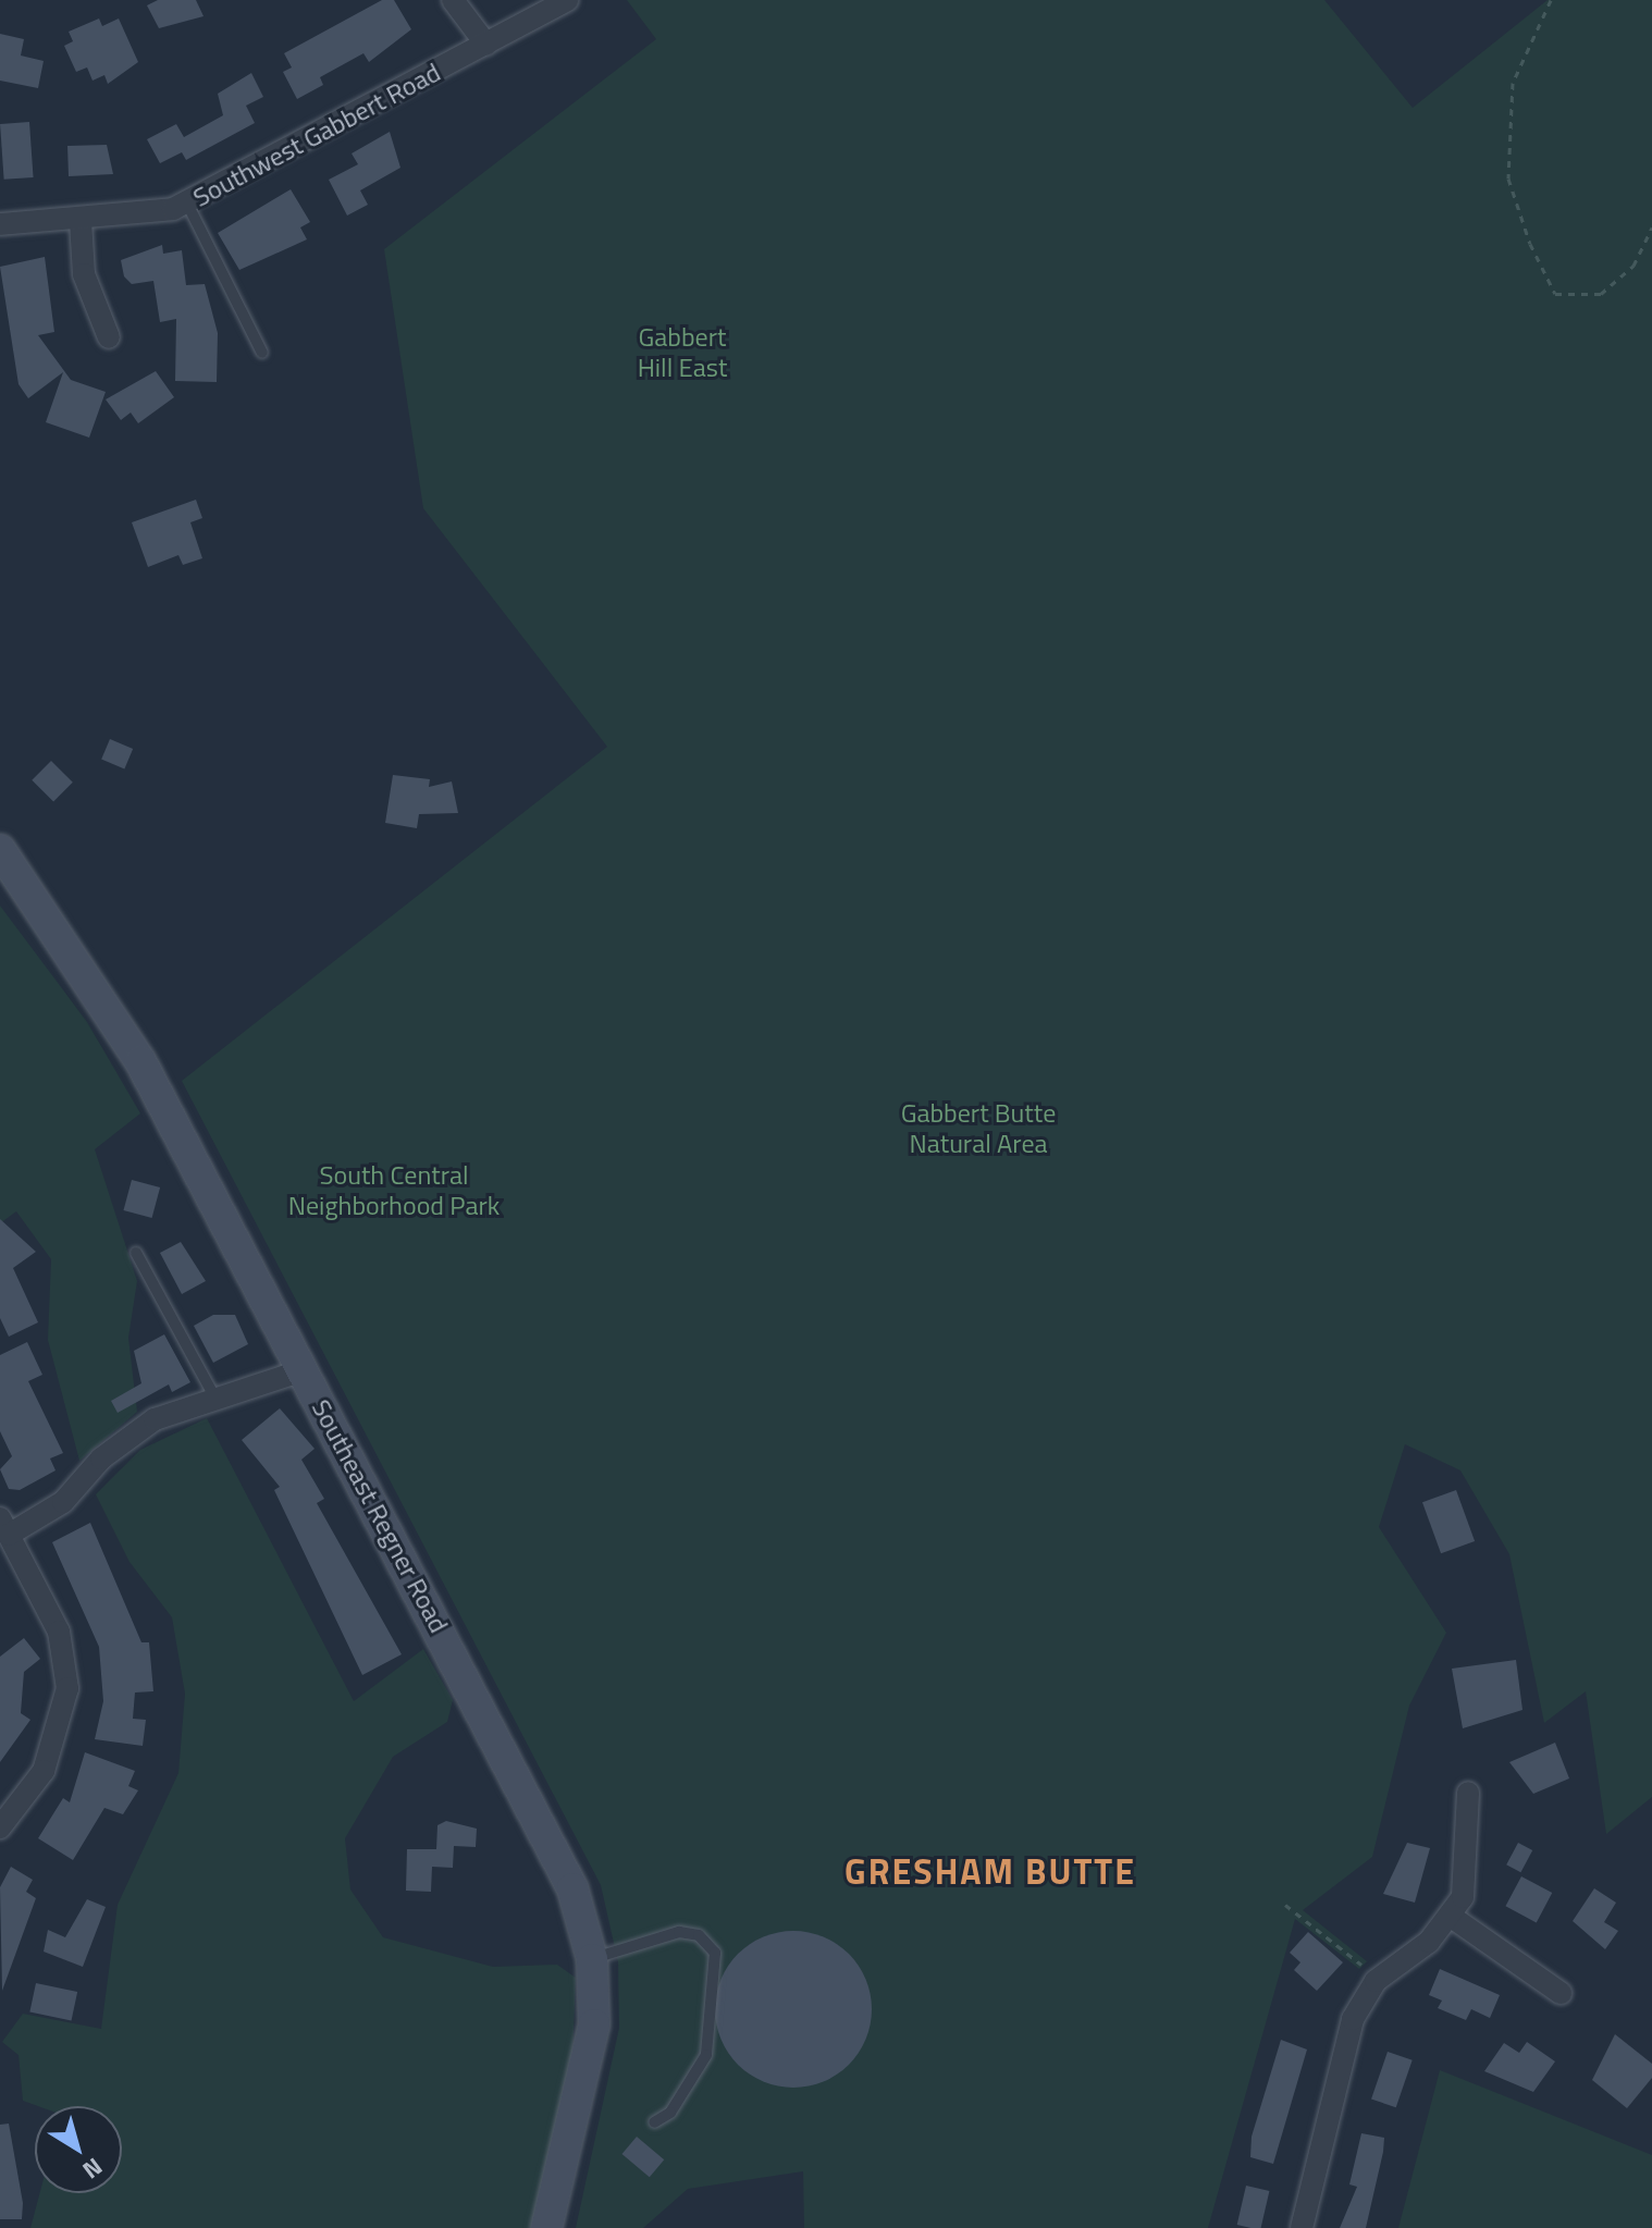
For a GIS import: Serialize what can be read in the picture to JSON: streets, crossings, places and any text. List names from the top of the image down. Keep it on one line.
{"streets":{"street":["Southwest Gabbert Road","Southeast Regner Road"]},"districts":["GRESHAM BUTTE"],"parks":["Gabbert Hill East","Gabbert Butte Natural Area","South Central Neighborhood Park"],"north":"bottom right"}
